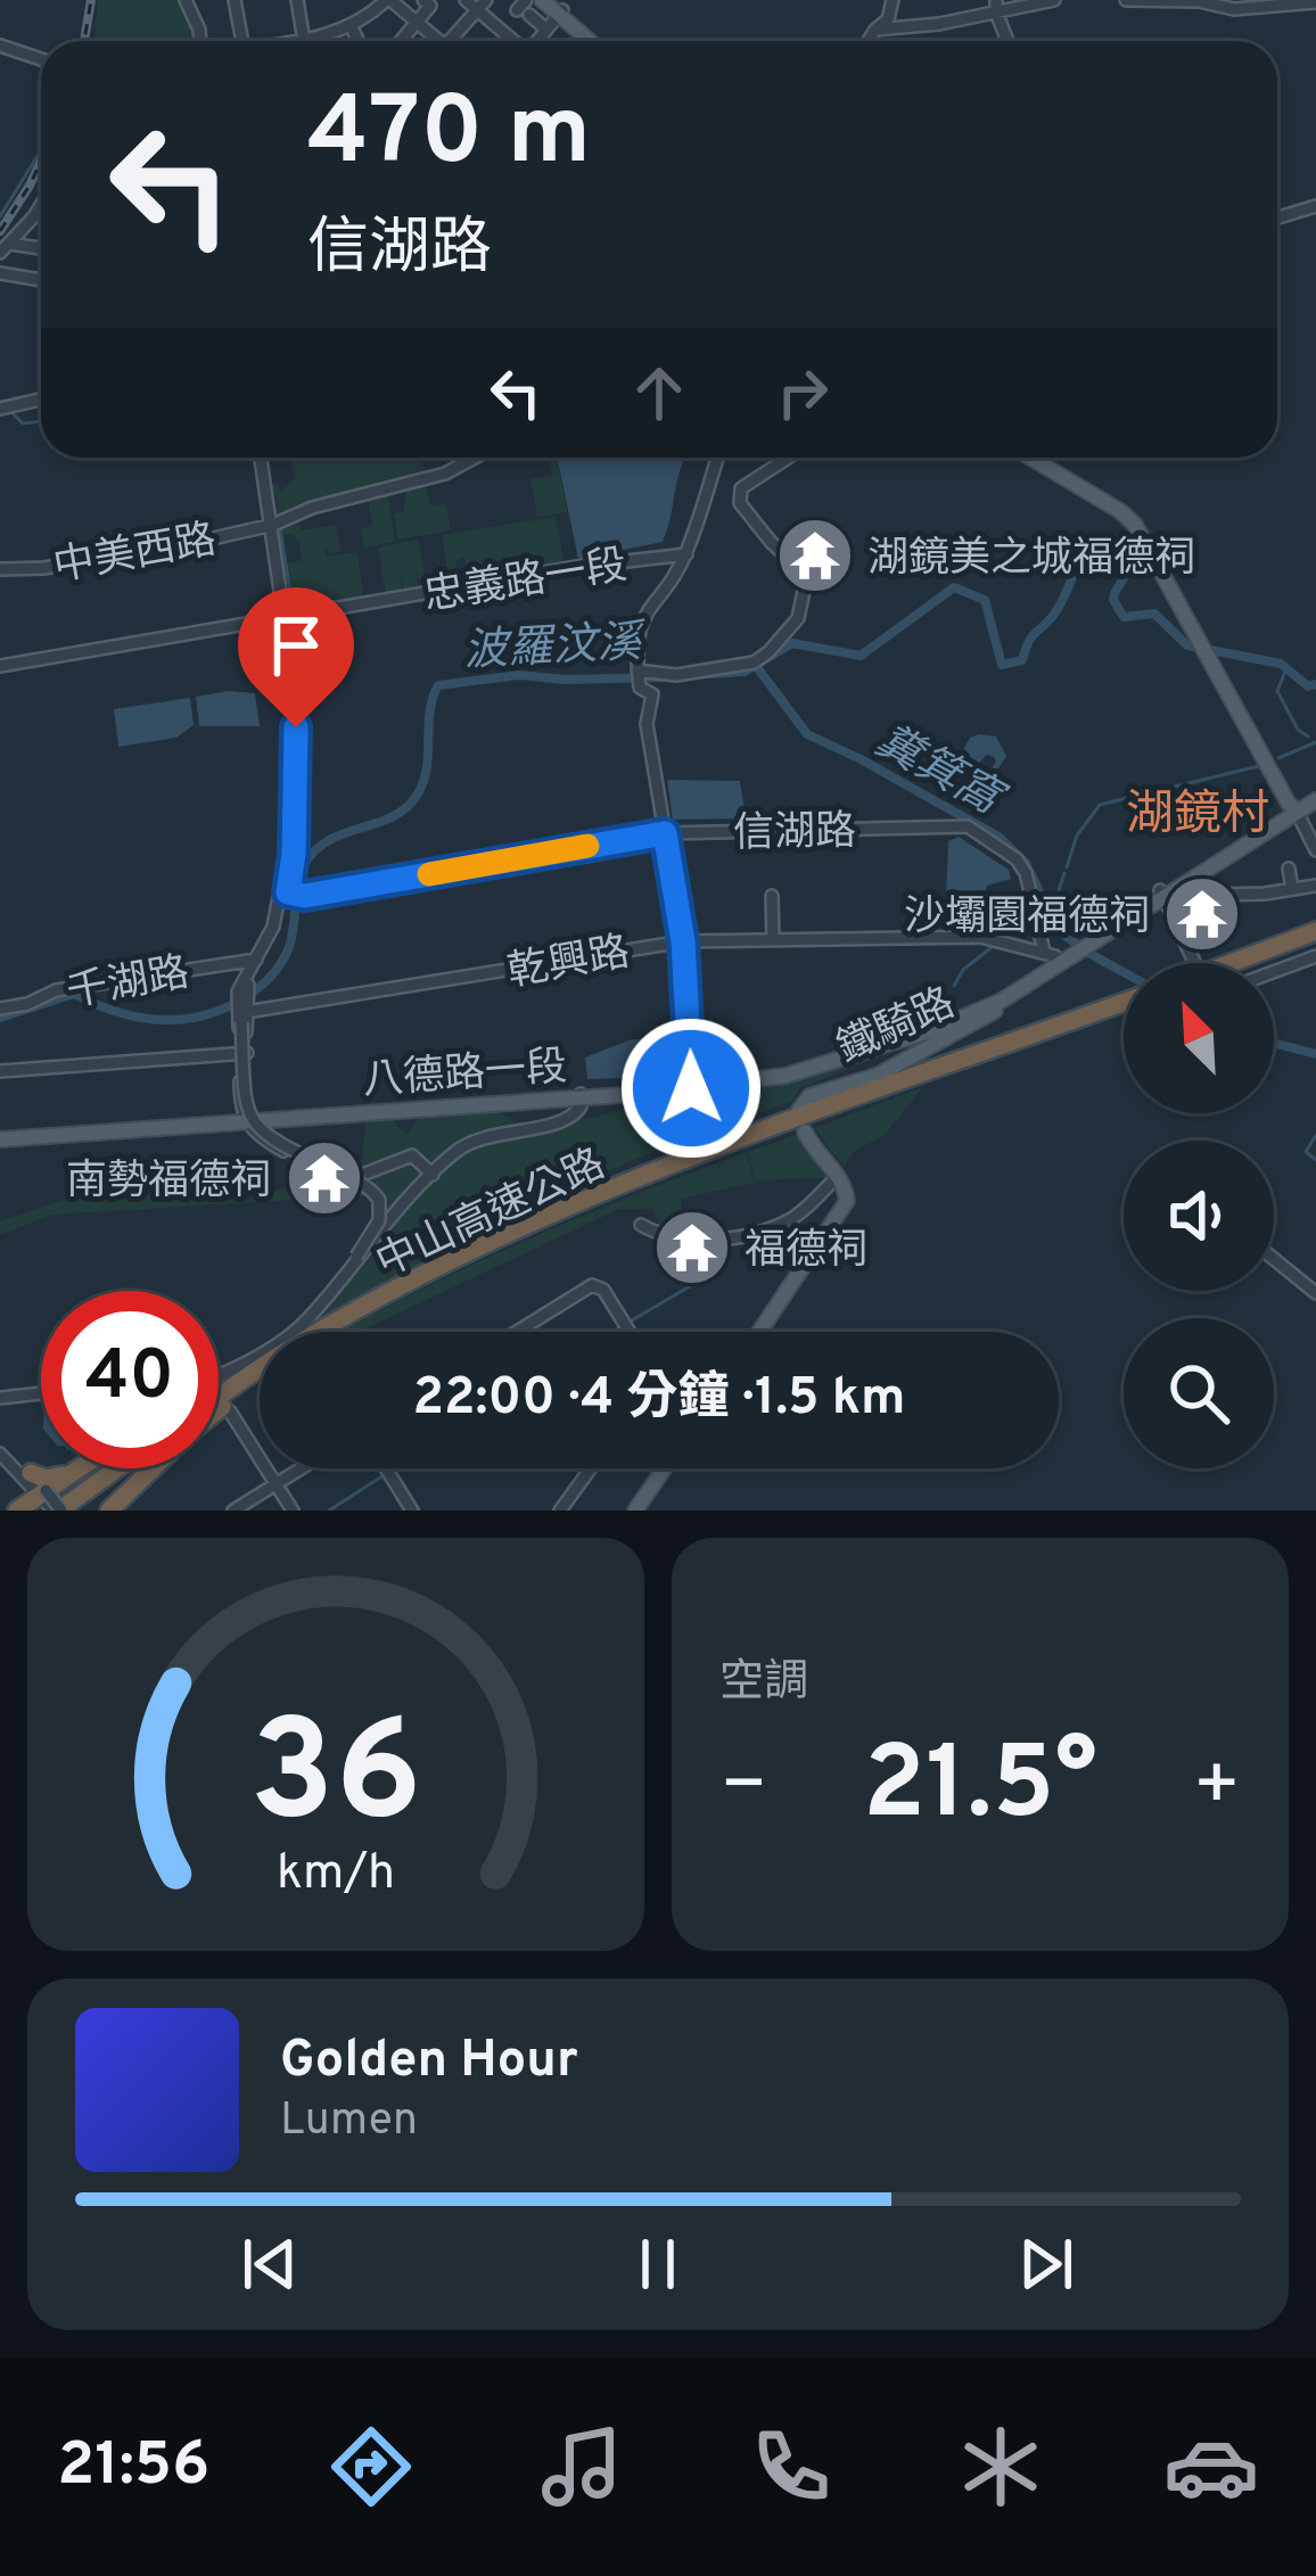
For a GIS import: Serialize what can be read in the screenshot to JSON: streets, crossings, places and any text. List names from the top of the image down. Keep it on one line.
{"streets":{"highway":["中山高速公路"],"main road":["鐵騎路","八德路一段"],"street":["中美西路","忠義路一段","信湖路","乾興路","千湖路"]},"crossings":[["信湖路","乾興路"],["信湖路","八德路一段"],["乾興路","八德路一段"],["鐵騎路","八德路一段"]],"districts":["湖鏡村"],"water":["波羅汶溪","糞箕窩"],"places":{"temple":["湖鏡美之城福德祠","沙壩園福德祠","南勢福德祠","福德祠"]},"north":"top left","page":{"turn":["470 m","信湖路"],"limit":"40","trip":"22:00 · 4 分鐘 · 1.5 km","tile":"空調","heat":["−","21.5°","+"],"song":["Golden Hour","Lumen"],"tabs":"21:56","gauge":["36","km/h"]}}
